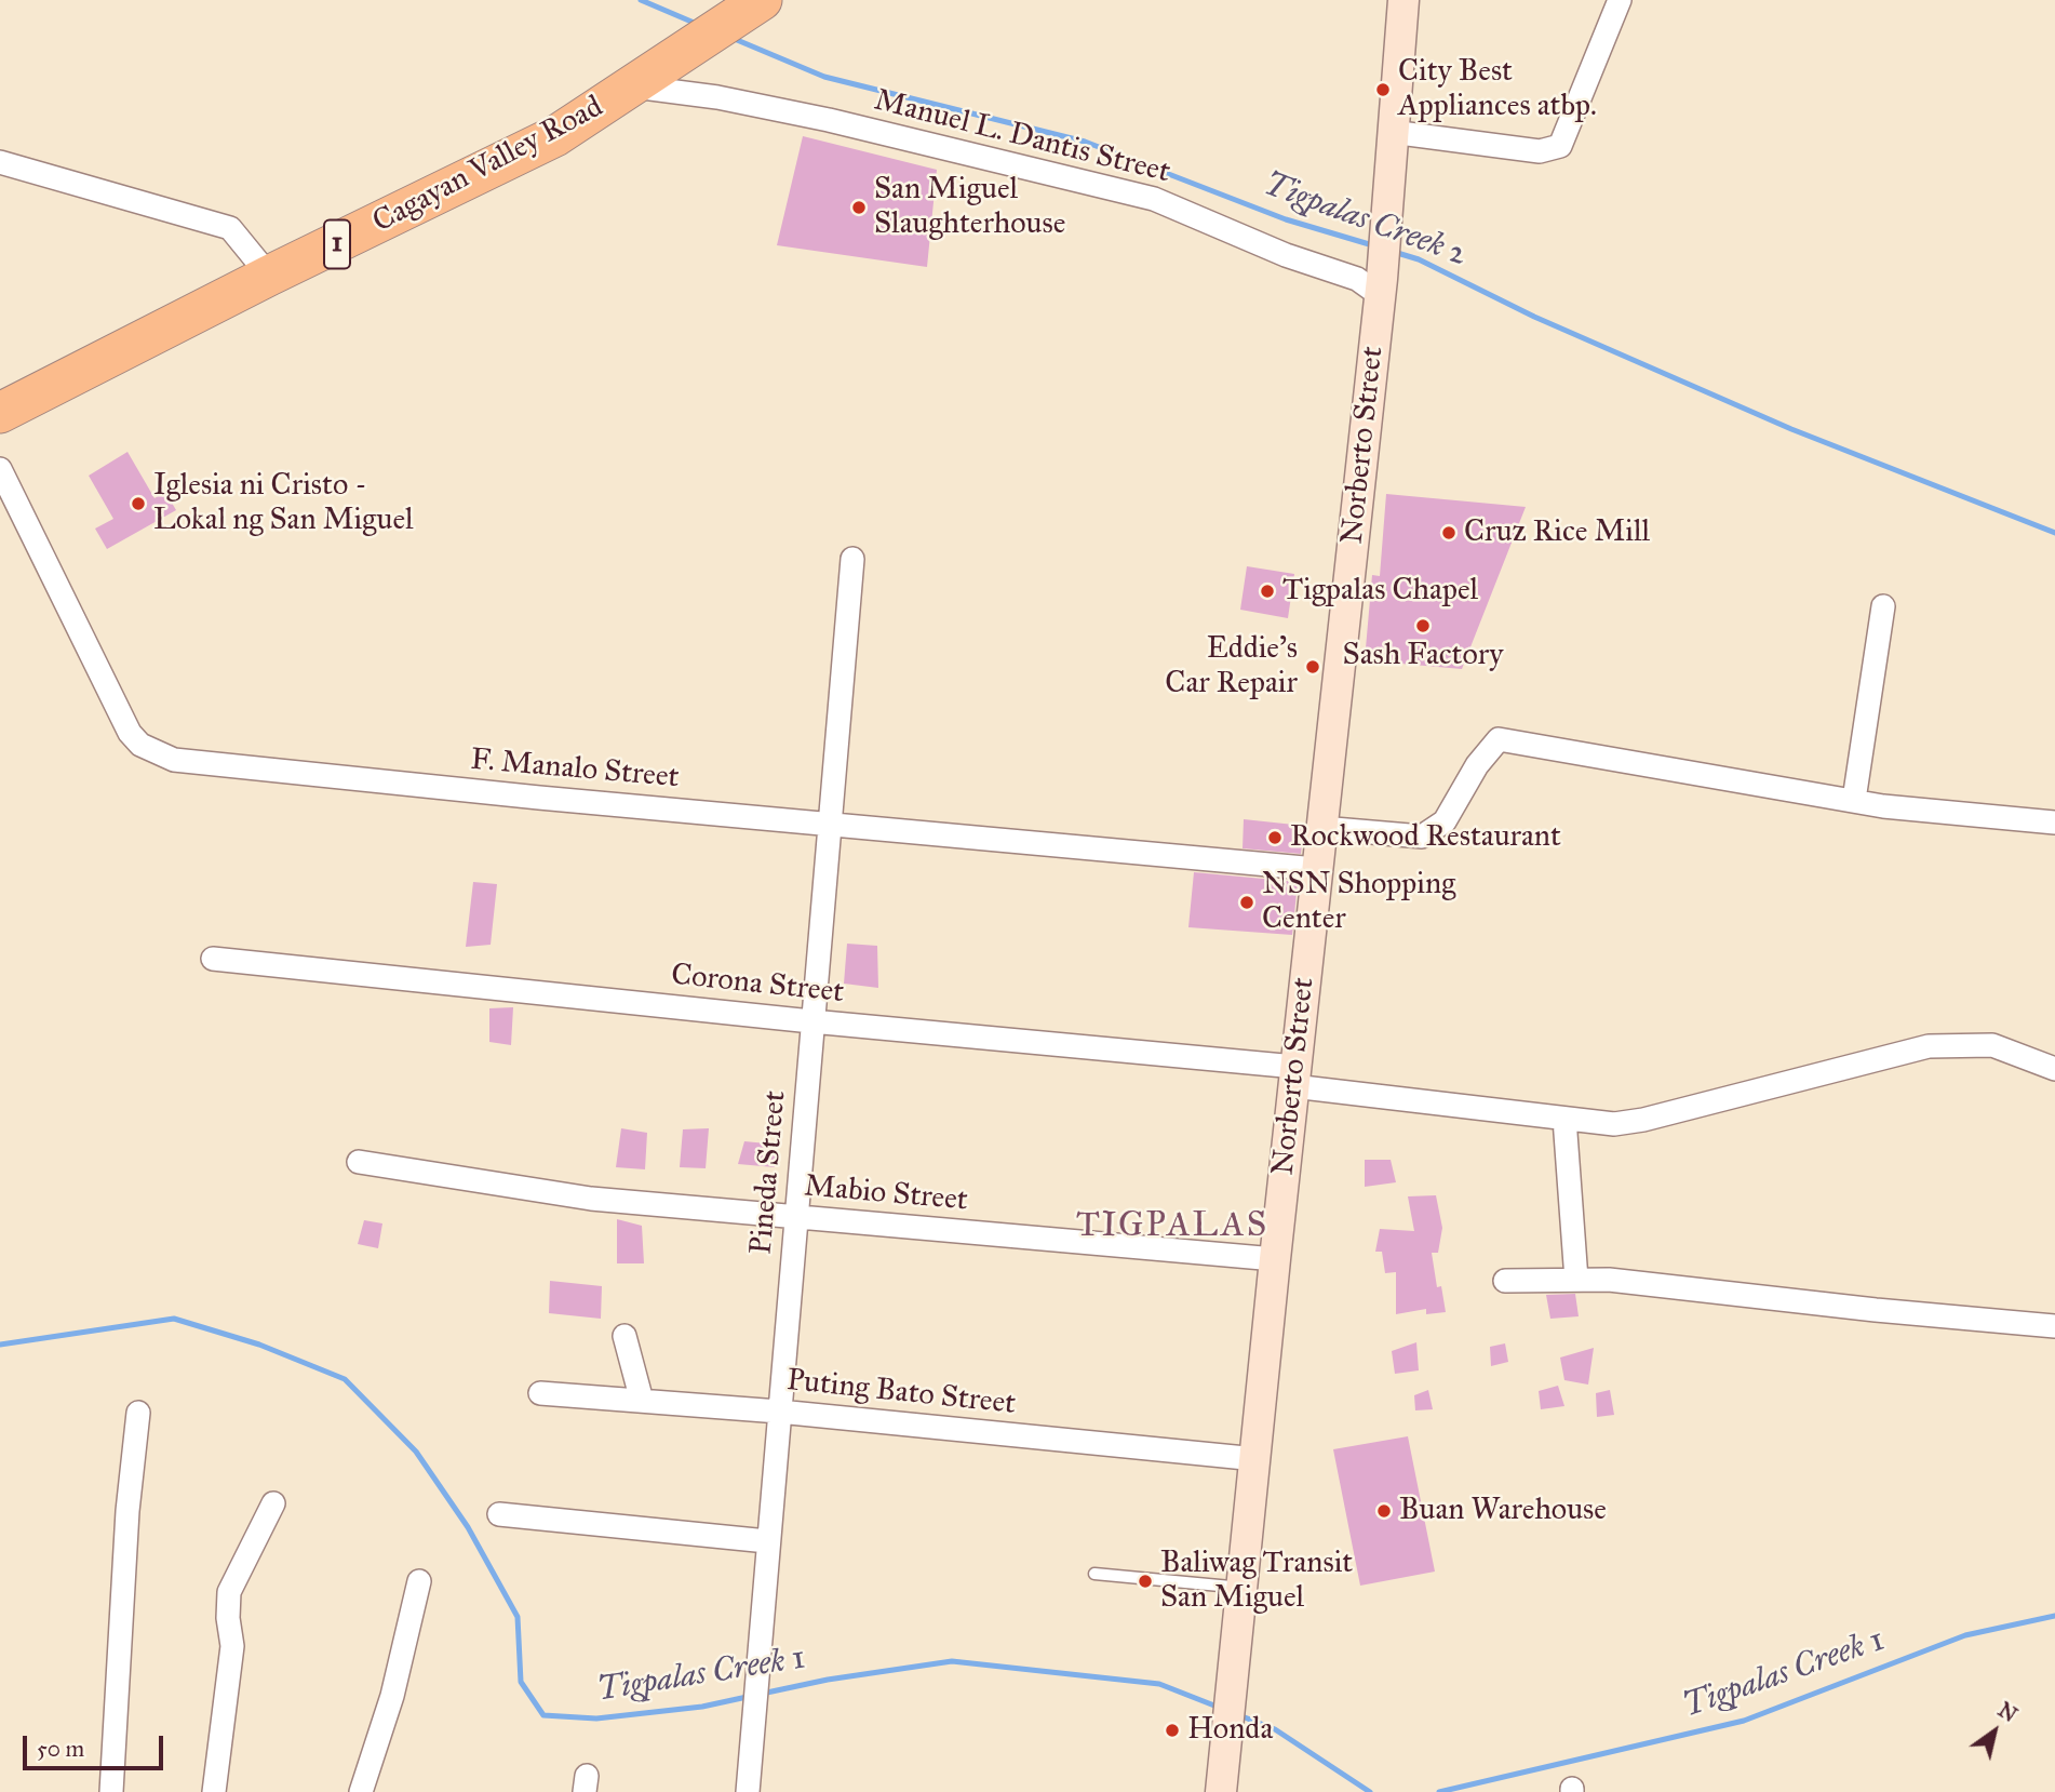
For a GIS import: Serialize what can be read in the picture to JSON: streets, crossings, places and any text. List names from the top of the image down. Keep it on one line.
{"streets":{"highway":["Cagayan Valley Road","1"],"main road":["Norberto Street"],"street":["Manuel L. Dantis Street","F. Manalo Street","Corona Street","Pineda Street","Mabio Street","Puting Bato Street"]},"crossings":[["Manuel L. Dantis Street","Cagayan Valley Road"],["Manuel L. Dantis Street","Norberto Street"],["Norberto Street","F. Manalo Street"],["Norberto Street","Corona Street"],["Norberto Street","Mabio Street"],["Norberto Street","Puting Bato Street"],["F. Manalo Street","Pineda Street"],["Corona Street","Pineda Street"],["Pineda Street","Mabio Street"],["Pineda Street","Puting Bato Street"]],"districts":["TIGPALAS"],"water":["Tigpalas Creek 2","Tigpalas Creek 1"],"places":["City Best Appliances atbp.","San Miguel Slaughterhouse","Iglesia ni Cristo - Lokal ng San Miguel","Cruz Rice Mill","Tigpalas Chapel","Sash Factory","Eddie's Car Repair","Rockwood Restaurant","NSN Shopping Center","Buan Warehouse","Baliwag Transit San Miguel","Honda"],"scale_bar":"50 m","north":"top right"}
